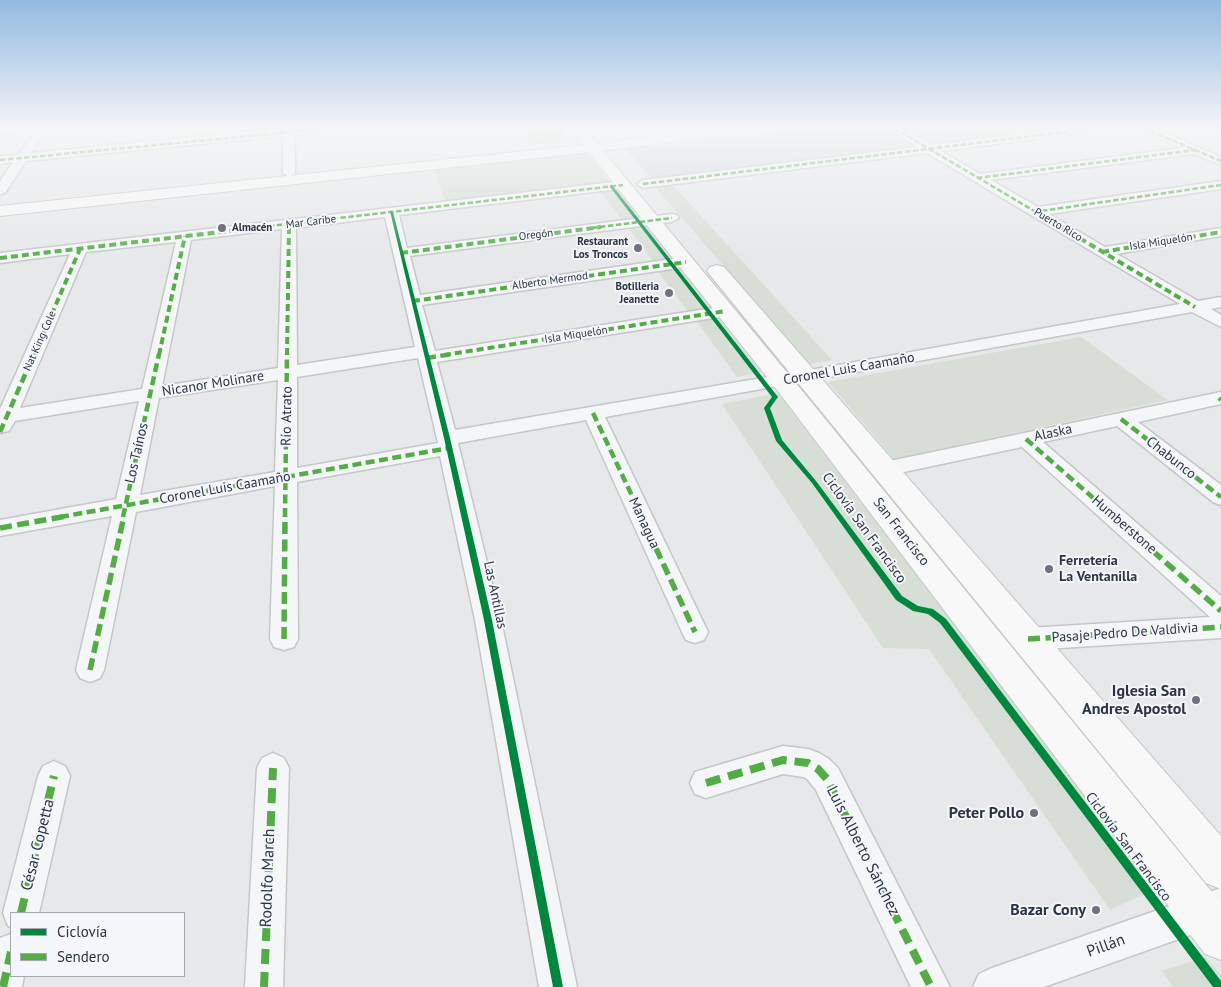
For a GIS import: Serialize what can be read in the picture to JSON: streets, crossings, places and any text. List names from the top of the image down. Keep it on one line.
{"streets":{"main road":["San Francisco"],"street":["Mar Caribe","Puerto Rico","Oregón","Isla Miquelón","Alberto Mermod","Nat King Cole","Coronel Luis Caamaño","Nicanor Molinare","Río Atrato","Alaska","Los Taínos","Chabunco","Managua","Humberstone","Las Antillas","Pasaje Pedro De Valdivia","César Copetta","Luis Alberto Sánchez","Rodolfo March","Pillán"],"cycle path":["Ciclovía San Francisco"]},"crossings":[["Mar Caribe","Nat King Cole"],["Mar Caribe","Río Atrato"],["Mar Caribe","Los Taínos"],["Mar Caribe","San Francisco"],["Mar Caribe","Las Antillas"],["Puerto Rico","Isla Miquelón"],["Puerto Rico","Coronel Luis Caamaño"],["Oregón","San Francisco"],["Oregón","Las Antillas"],["Isla Miquelón","Nicanor Molinare"],["Isla Miquelón","San Francisco"],["Isla Miquelón","Las Antillas"],["Alberto Mermod","San Francisco"],["Alberto Mermod","Las Antillas"],["Nat King Cole","Nicanor Molinare"],["Coronel Luis Caamaño","Río Atrato"],["Coronel Luis Caamaño","Los Taínos"],["Coronel Luis Caamaño","Managua"],["Coronel Luis Caamaño","San Francisco"],["Coronel Luis Caamaño","Las Antillas"],["Nicanor Molinare","Río Atrato"],["Nicanor Molinare","Los Taínos"],["Nicanor Molinare","Las Antillas"],["Alaska","Chabunco"],["Alaska","Humberstone"],["Alaska","San Francisco"],["San Francisco","Pasaje Pedro De Valdivia"],["San Francisco","Pillán"]],"places":["Almacén","Restaurant Los Troncos","Botilleria Jeanette","Ferretería La Ventanilla","Iglesia San Andres Apostol","Peter Pollo","Bazar Cony"],"legend":["Ciclovía","Sendero"]}
